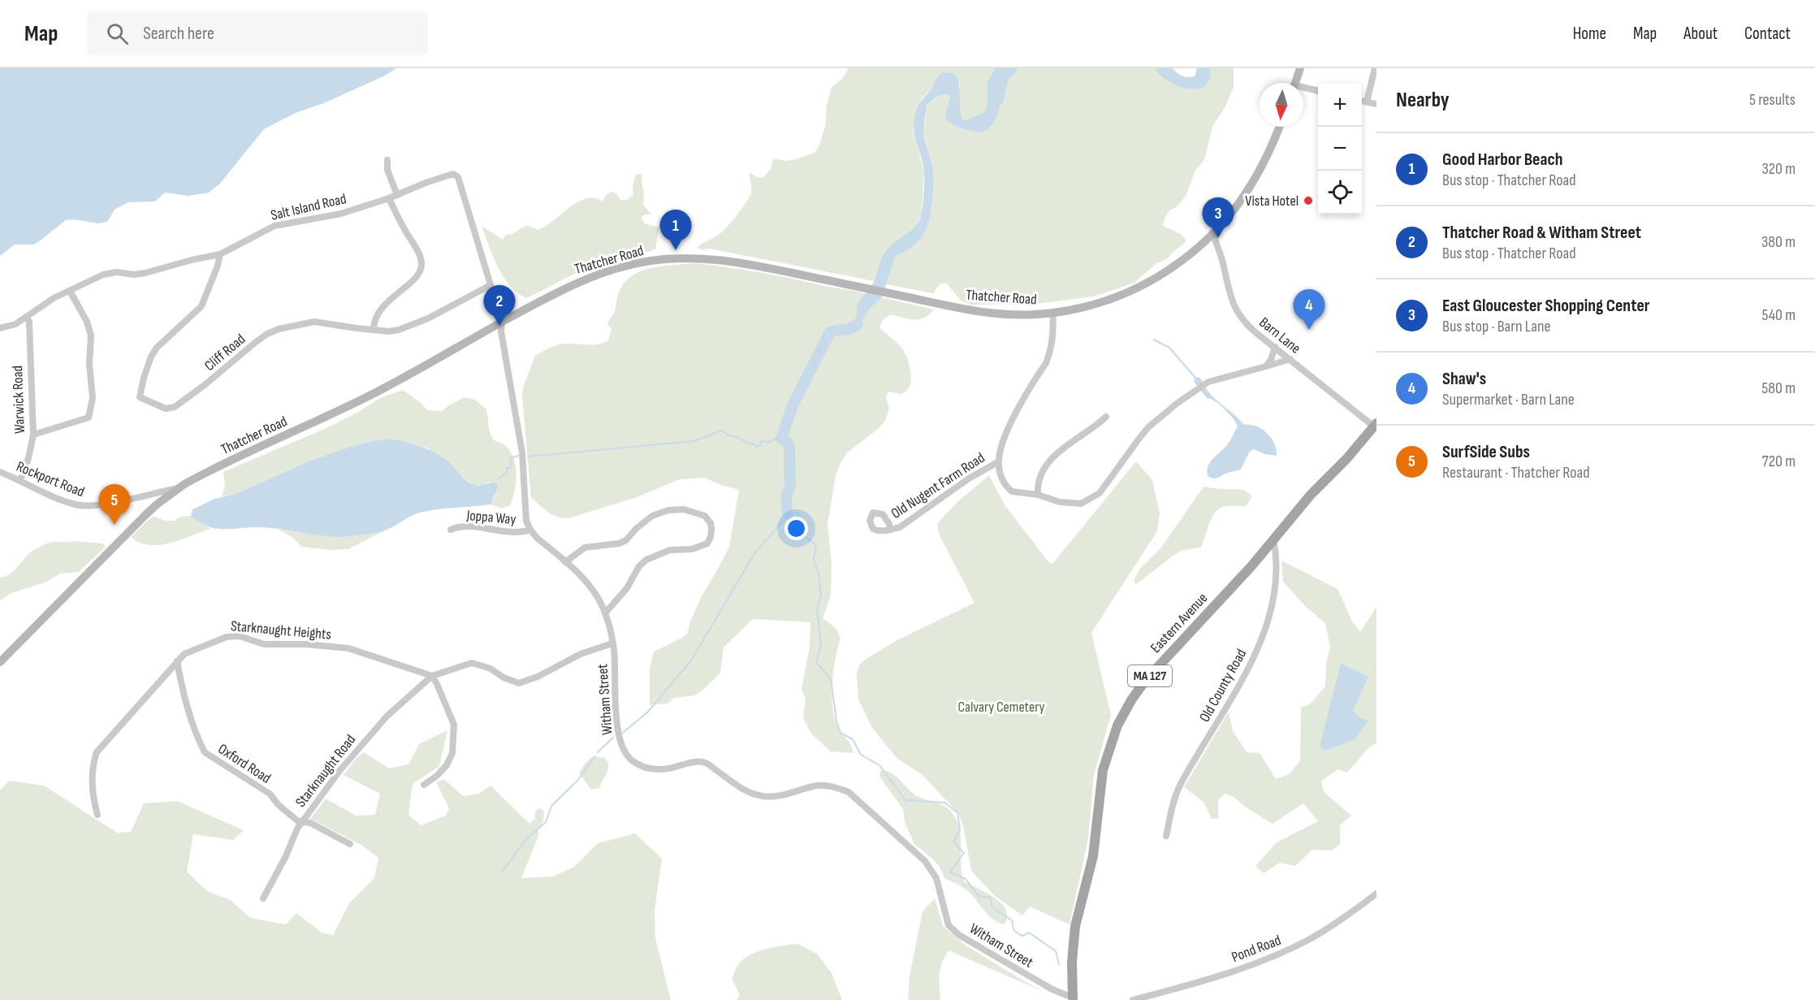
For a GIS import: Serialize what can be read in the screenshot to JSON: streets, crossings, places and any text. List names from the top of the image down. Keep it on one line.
{"streets":{"main road":["Thatcher Road","Eastern Avenue","MA 127"],"street":["Salt Island Road","Barn Lane","Cliff Road","Warwick Road","Rockport Road","Old Nugent Farm Road","Joppa Way","Starknaught Heights","Old County Road","Witham Street","Oxford Road","Starknaught Road","Pond Road"]},"crossings":[["Salt Island Road","Thatcher Road"],["Salt Island Road","Cliff Road"],["Salt Island Road","Warwick Road"],["Thatcher Road","Barn Lane"],["Thatcher Road","Rockport Road"],["Thatcher Road","Old Nugent Farm Road"],["Barn Lane","Old Nugent Farm Road"],["Barn Lane","Eastern Avenue"],["Warwick Road","Rockport Road"],["Joppa Way","Witham Street"],["Eastern Avenue","Old County Road"],["Eastern Avenue","Witham Street"],["Starknaught Heights","Oxford Road"],["Starknaught Heights","Starknaught Road"],["Oxford Road","Starknaught Road"]],"parks":["Calvary Cemetery"],"places":["Vista Hotel"],"north":"bottom","page":{"header":"Map","search":"Search here","nav":["Home","Map","About","Contact"],"heading":["Nearby","5 results"],"map_buttons":["+","−"],"list":[{"mark":"1","name":"Good Harbor Beach","note":"Bus stop · Thatcher Road","value":"320 m"},{"mark":"2","name":"Thatcher Road & Witham Street","note":"Bus stop · Thatcher Road","value":"380 m"},{"mark":"3","name":"East Gloucester Shopping Center","note":"Bus stop · Barn Lane","value":"540 m"},{"mark":"4","name":"Shaw's","note":"Supermarket · Barn Lane","value":"580 m"},{"mark":"5","name":"SurfSide Subs","note":"Restaurant · Thatcher Road","value":"720 m"}],"pins":["3","1","2","4","5"]}}
